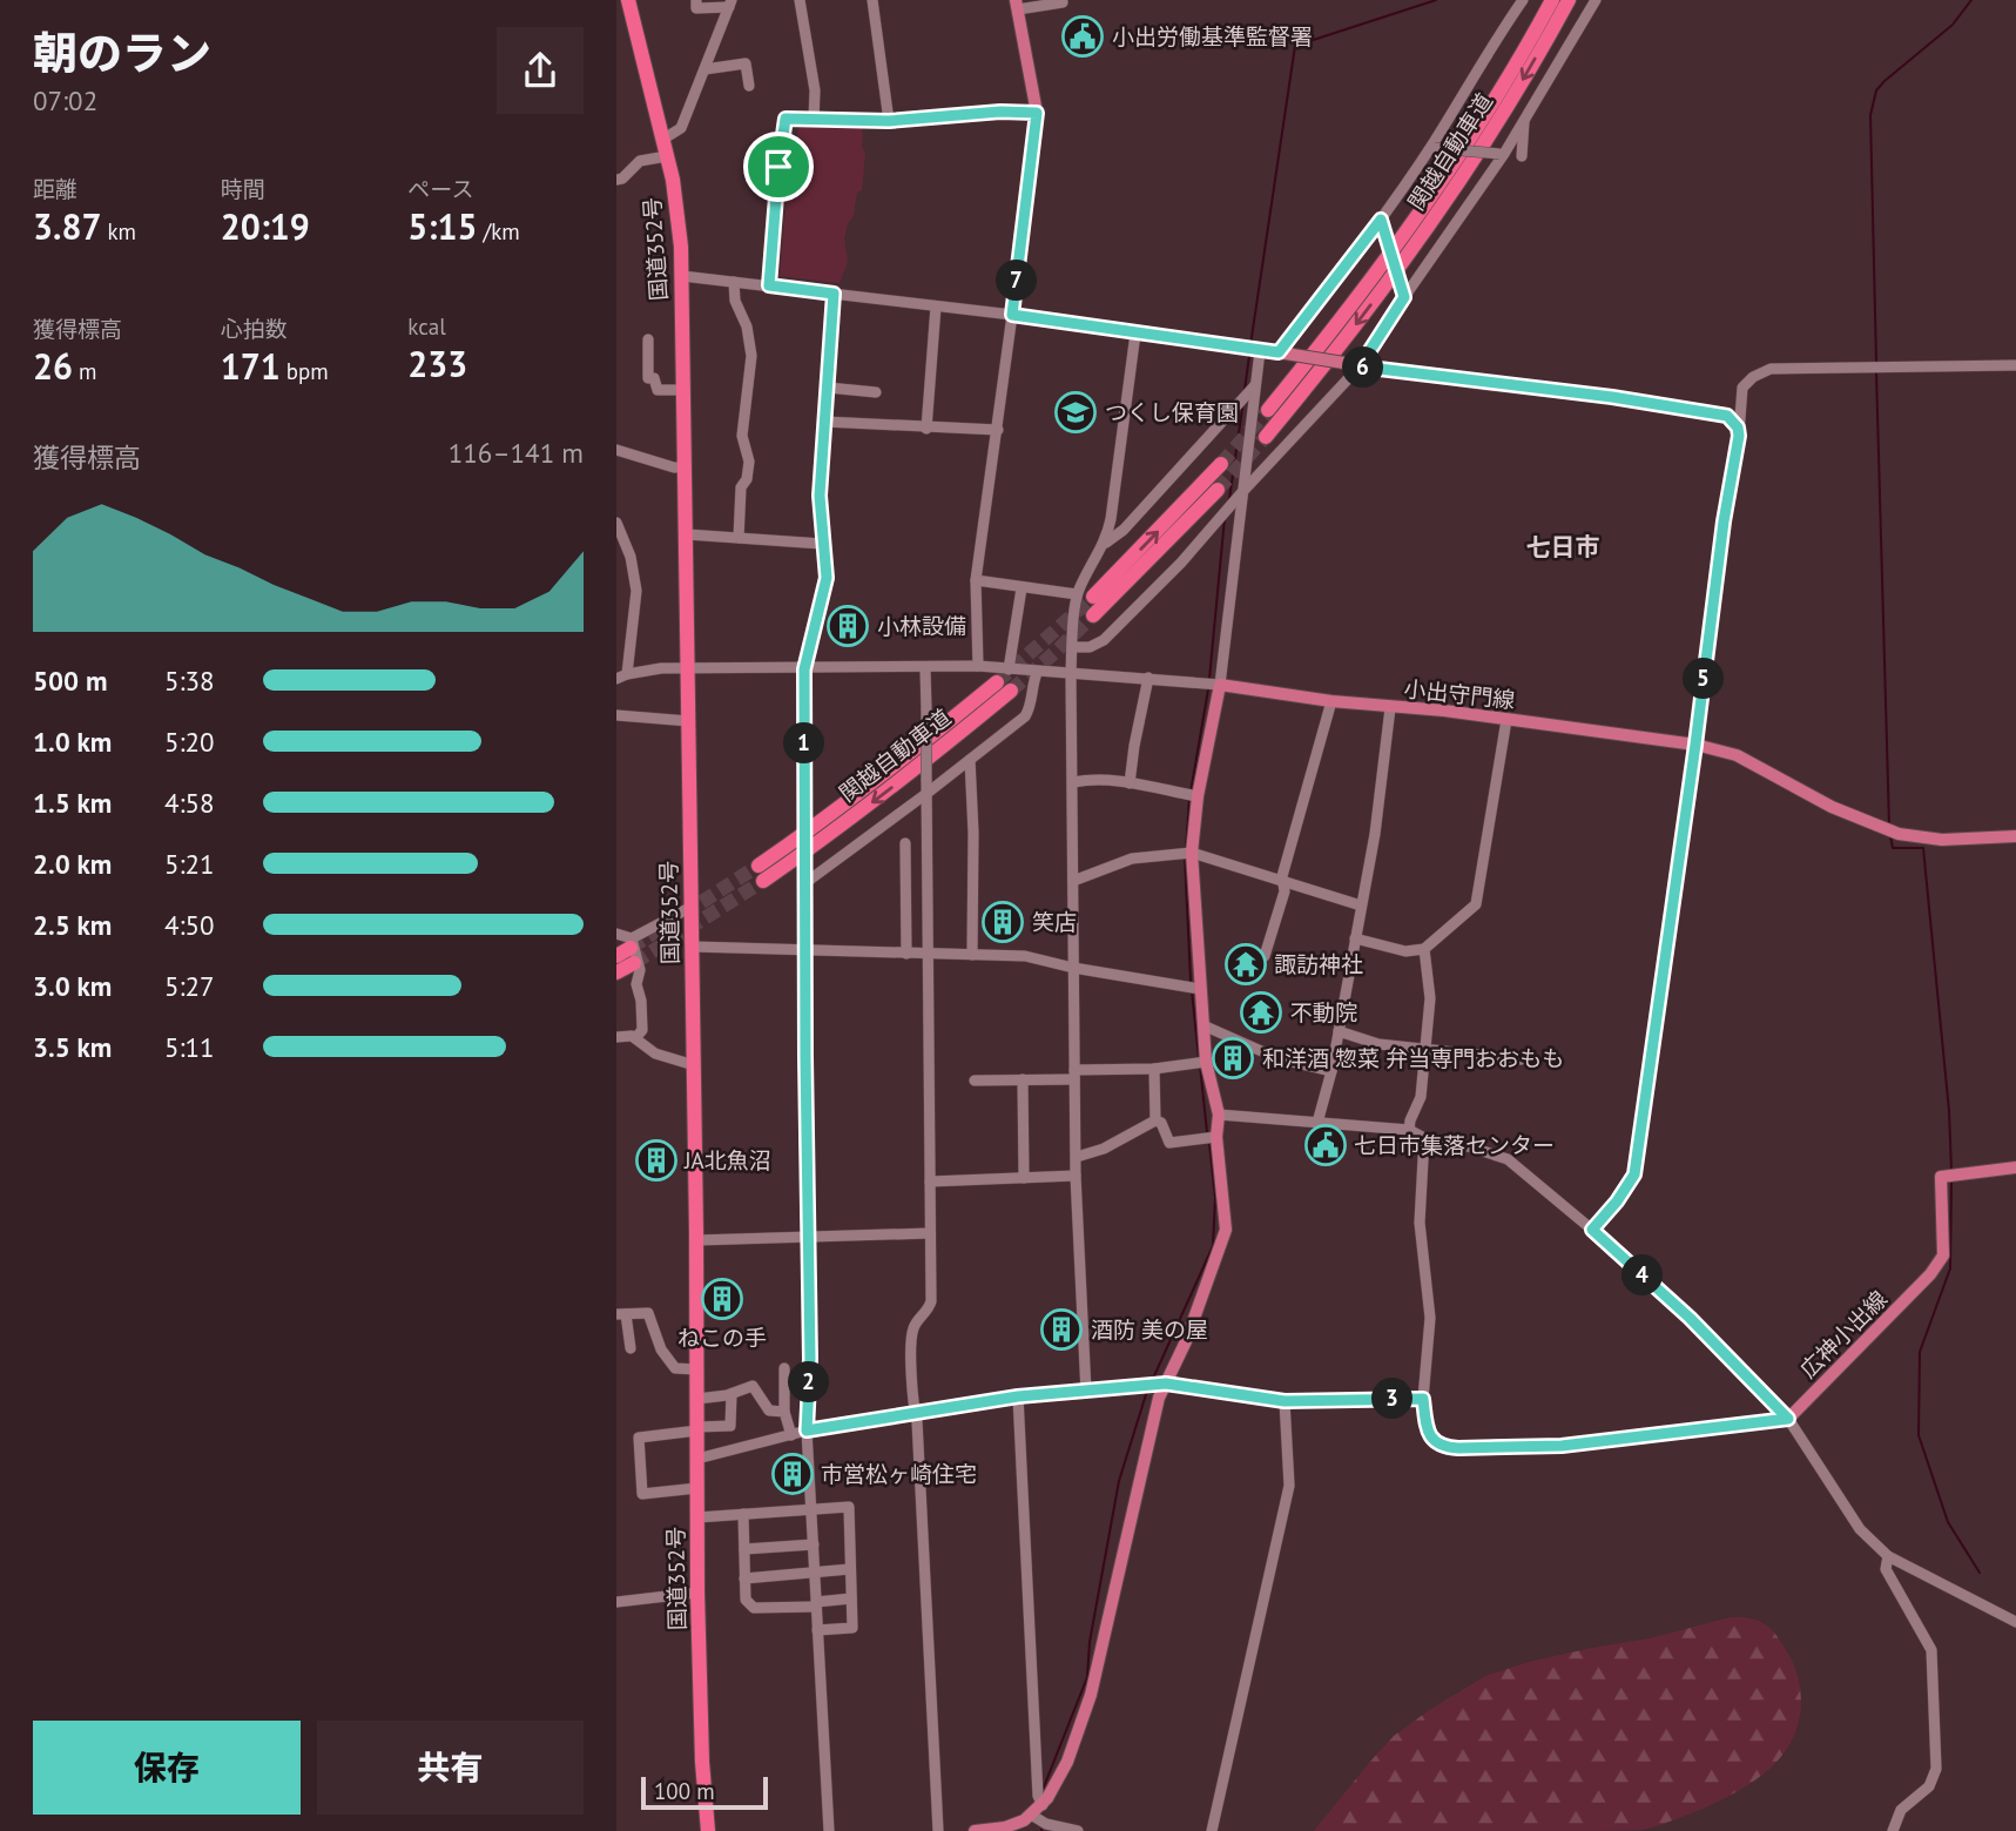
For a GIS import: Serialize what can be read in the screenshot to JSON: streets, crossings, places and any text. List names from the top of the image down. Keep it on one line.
{"streets":{"highway":["関越自動車道","国道352号"],"main road":["小出守門線","広神小出線"]},"districts":["七日市"],"places":{"public building":["小出労働基準監督署","七日市集落センター"],"school or university":["つくし保育園"],"building":["小林設備","笑店","和洋酒 惣菜 弁当専門おおもも","JA北魚沼","ねこの手","酒防 美の屋","市営松ヶ崎住宅"],"temple":["諏訪神社","不動院"]},"scale_bar":"100 m","page":{"heading":["朝のラン","07:02"],"stats":[["距離","3.87 km"],["時間","20:19"],["ペース","5:15 /km"],["獲得標高","26 m"],["心拍数","171 bpm"],["kcal","233"]],"pins":["7","6","5","1","4","2","3"],"chart":["獲得標高","116–141 m"],"list":[{"name":"500 m","note":"5:38"},{"name":"1.0 km","note":"5:20"},{"name":"1.5 km","note":"4:58"},{"name":"2.0 km","note":"5:21"},{"name":"2.5 km","note":"4:50"},{"name":"3.0 km","note":"5:27"},{"name":"3.5 km","note":"5:11"}],"buttons":["保存","共有"],"scale":"100 m"}}
